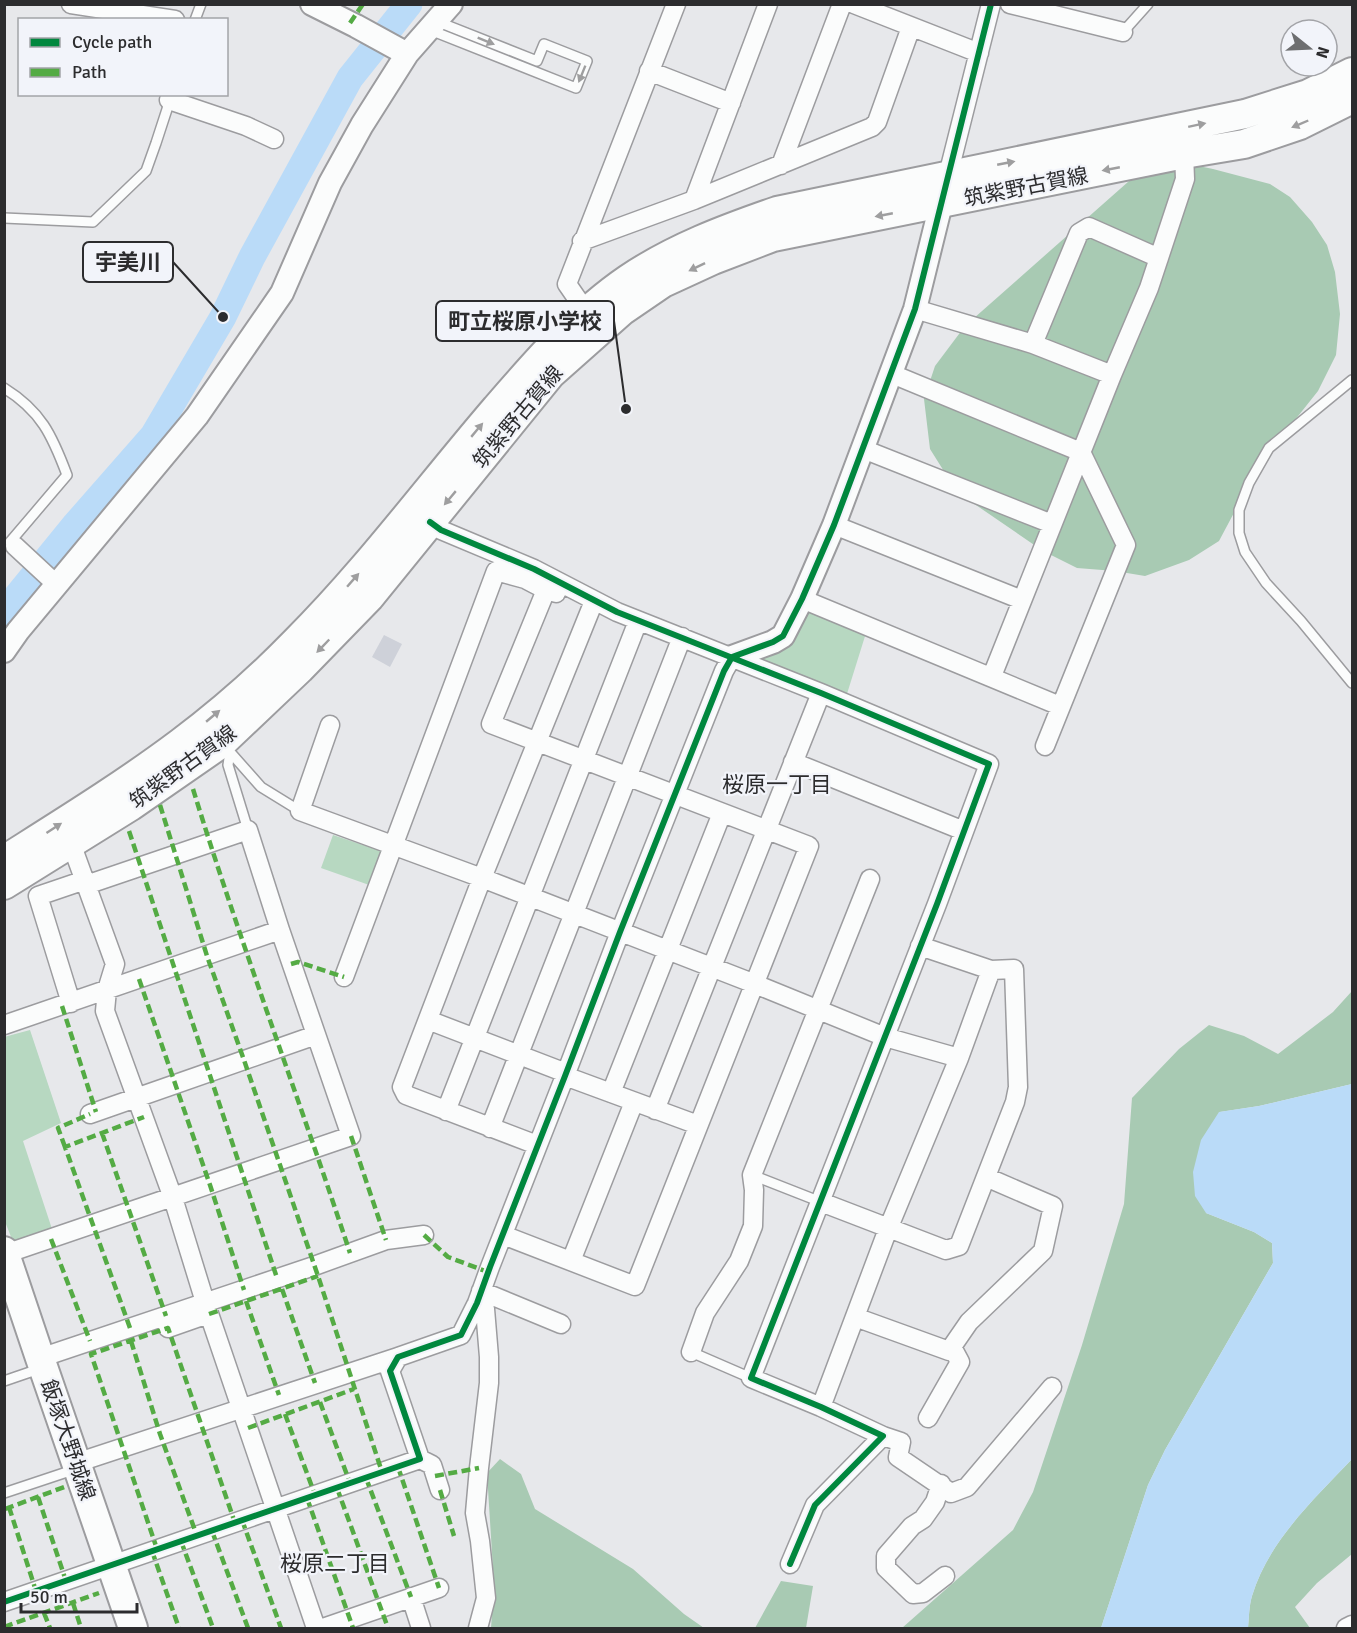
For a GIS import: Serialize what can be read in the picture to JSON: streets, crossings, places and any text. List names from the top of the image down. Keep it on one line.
{"streets":{"main road":["筑紫野古賀線","飯塚大野城線"]},"districts":["桜原一丁目","桜原二丁目"],"places":["宇美川","町立桜原小学校"],"legend":["Cycle path","Path"],"scale_bar":"50 m","north":"right"}
